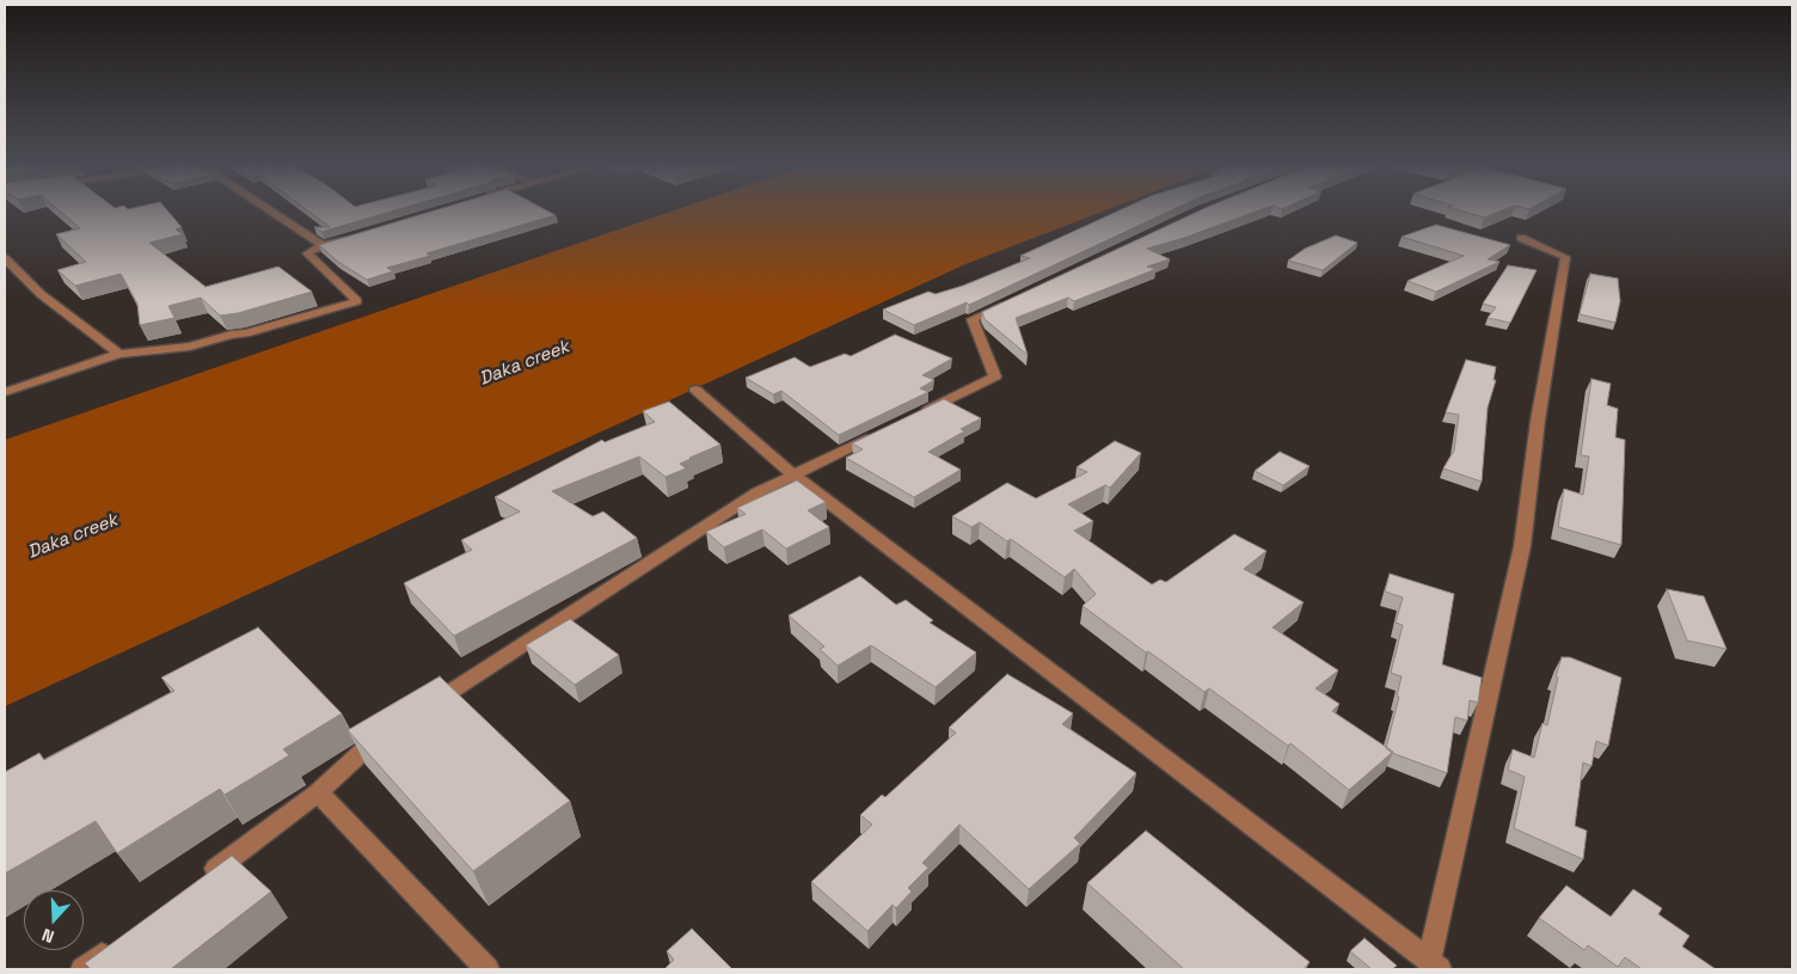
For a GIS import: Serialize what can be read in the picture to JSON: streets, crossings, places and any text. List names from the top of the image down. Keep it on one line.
{"water":["Daka creek"],"north":"bottom"}
